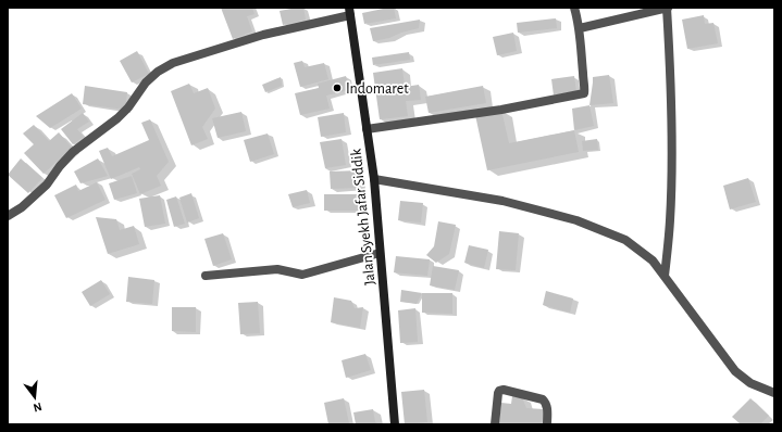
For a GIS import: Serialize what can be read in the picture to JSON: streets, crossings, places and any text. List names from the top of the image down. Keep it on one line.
{"streets":{"main road":["Jalan Syekh Jafar Siddik"]},"places":["Indomaret"],"north":"bottom"}
